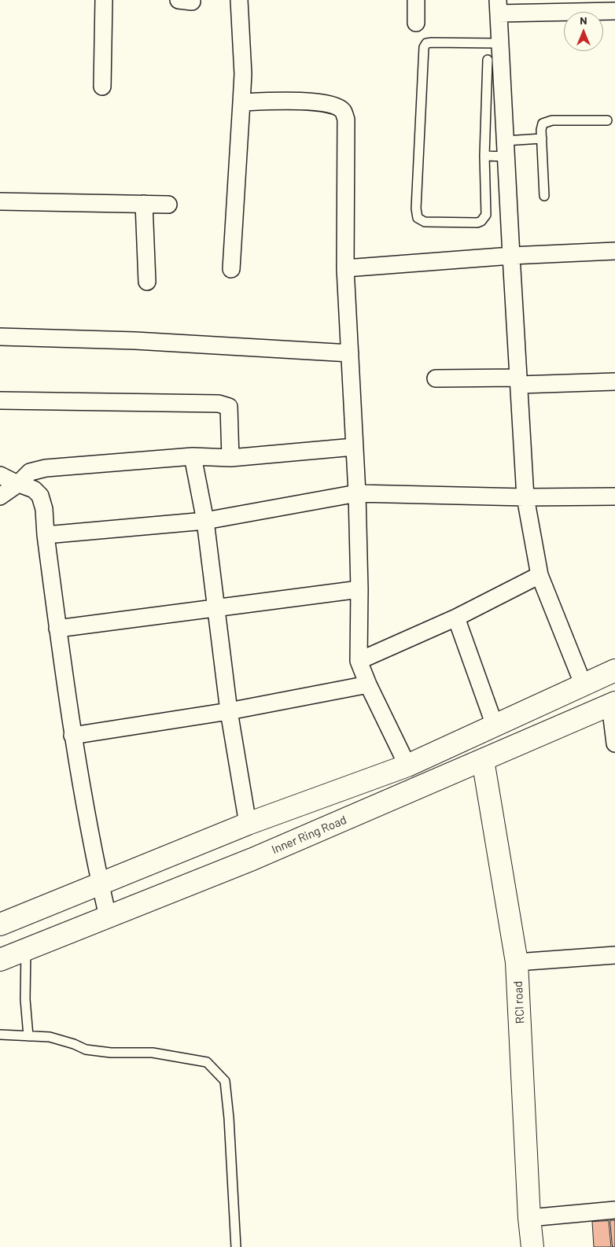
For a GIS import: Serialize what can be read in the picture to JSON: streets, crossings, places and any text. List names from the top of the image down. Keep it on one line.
{"streets":{"main road":["Inner Ring Road","RCI road"]},"crossings":[["Inner Ring Road","RCI road"]],"north":"top"}
